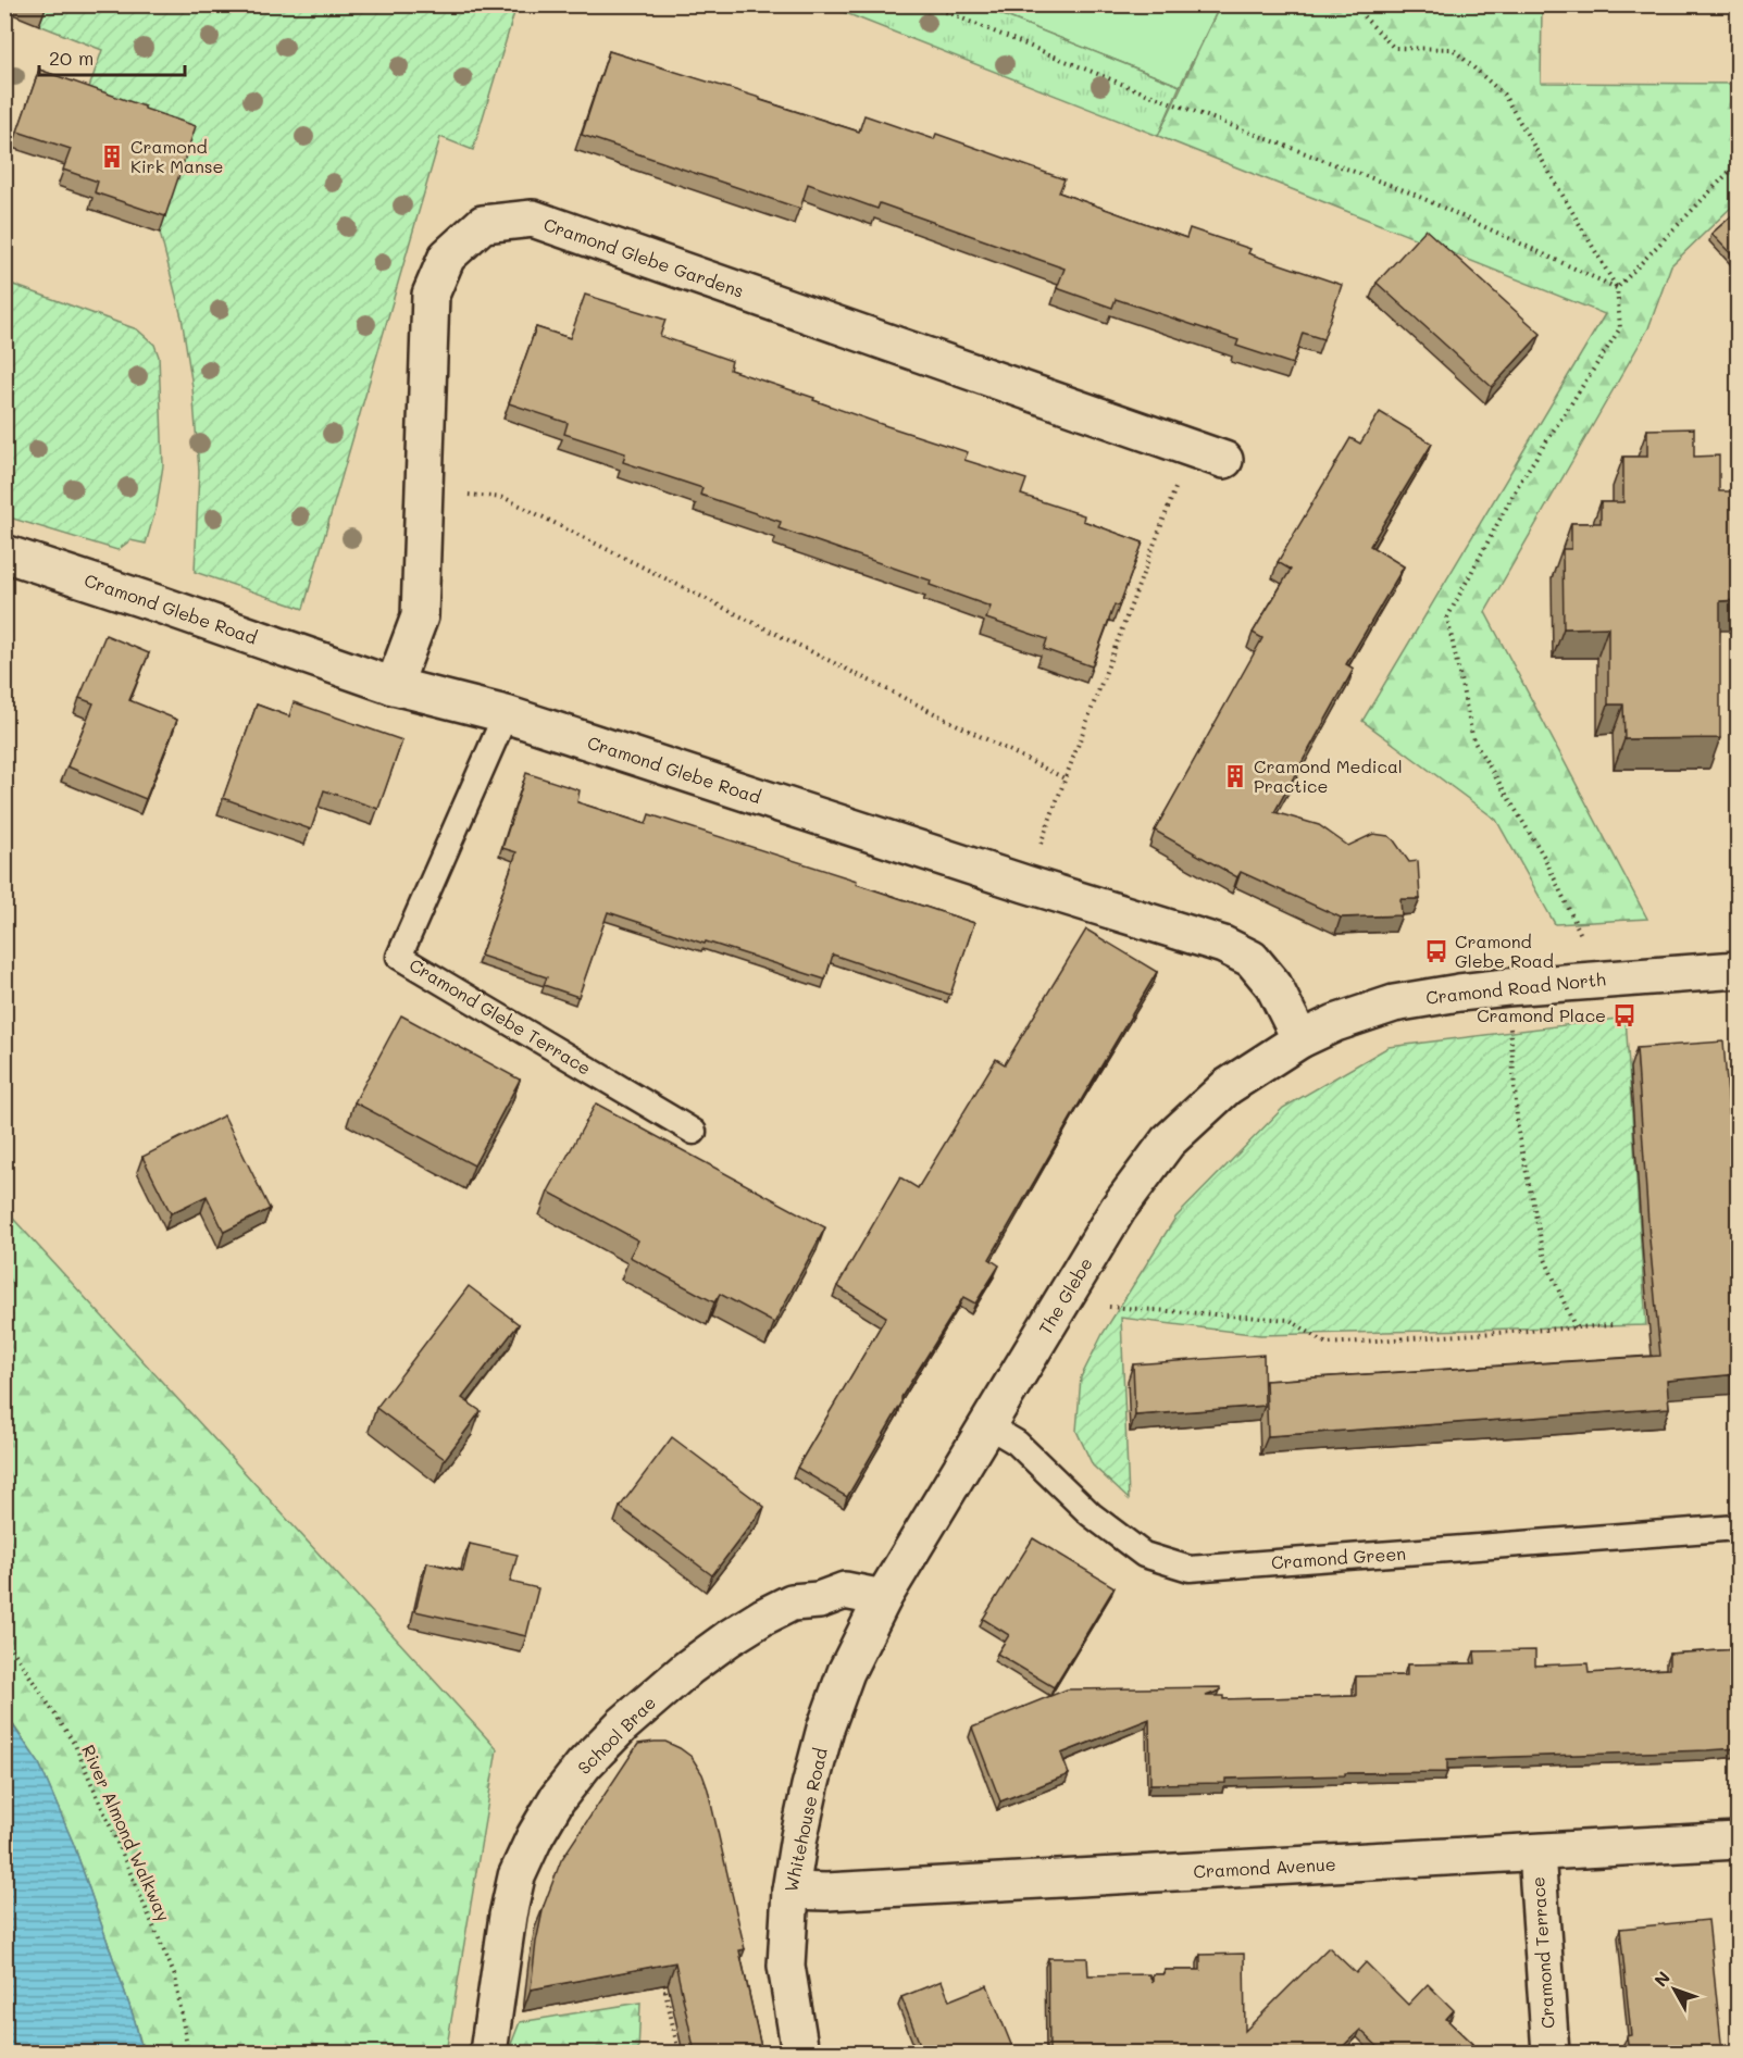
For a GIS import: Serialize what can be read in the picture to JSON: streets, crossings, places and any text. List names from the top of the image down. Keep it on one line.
{"streets":{"street":["Cramond Glebe Gardens","Cramond Glebe Road","Cramond Road North","The Glebe","School Brae","Whitehouse Road","Cramond Avenue","Cramond Terrace"],"lane":["Cramond Glebe Terrace","Cramond Green"],"path":["River Almond Walkway"]},"crossings":[["Cramond Glebe Gardens","Cramond Glebe Road"],["Cramond Glebe Road","Cramond Road North"],["Cramond Glebe Road","Cramond Glebe Terrace"],["Cramond Glebe Road","The Glebe"],["Cramond Road North","The Glebe"],["The Glebe","Cramond Green"],["The Glebe","School Brae"],["The Glebe","Whitehouse Road"],["School Brae","Whitehouse Road"],["Whitehouse Road","Cramond Avenue"],["Cramond Avenue","Cramond Terrace"]],"places":{"building":["Cramond Kirk Manse","Cramond Medical Practice"],"bus stop":["Cramond Glebe Road","Cramond Place"]},"scale_bar":"20 m","north":"top left"}
